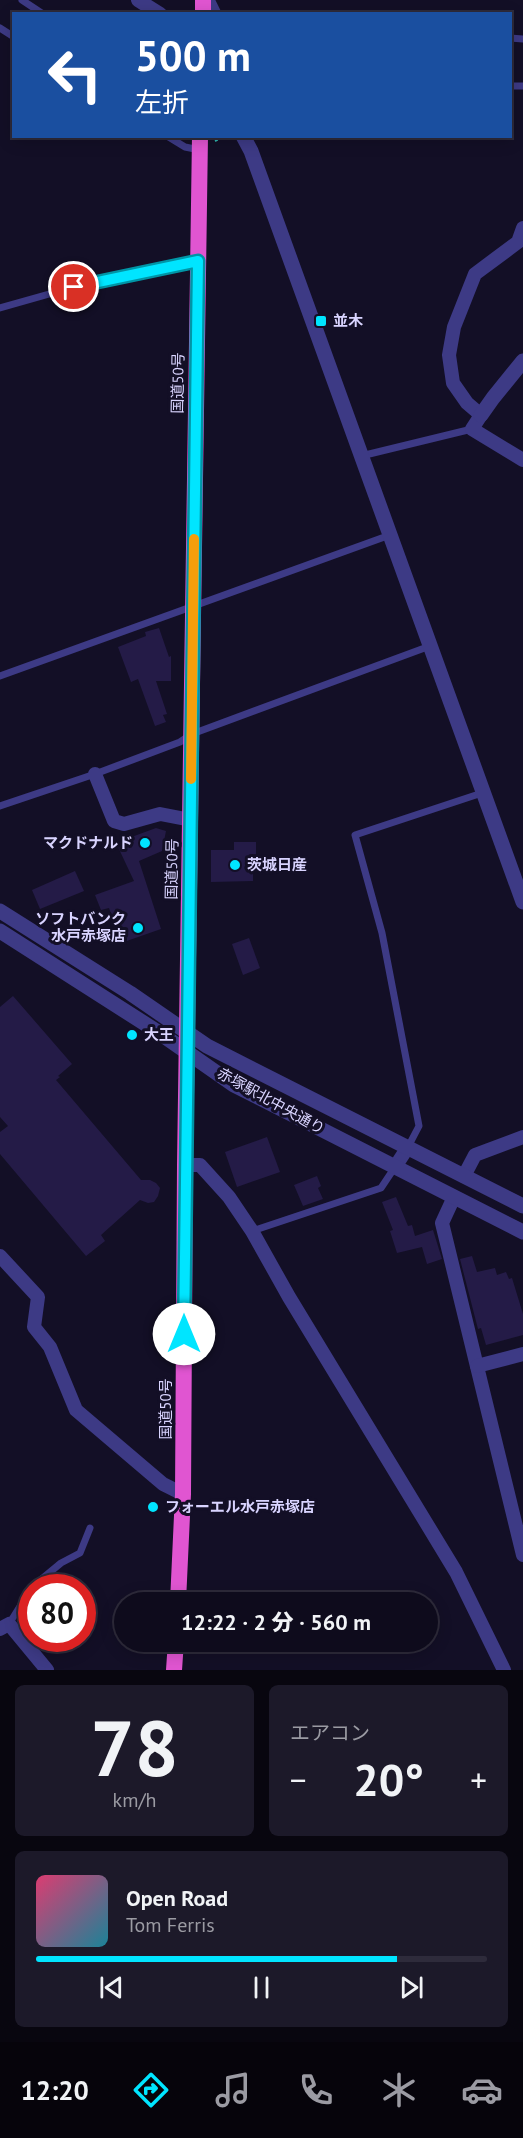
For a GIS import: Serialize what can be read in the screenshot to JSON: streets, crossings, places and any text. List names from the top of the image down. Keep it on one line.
{"streets":{"highway":["国道50号"],"street":["赤塚駅北中央通り"]},"crossings":[["国道50号","赤塚駅北中央通り"]],"places":{"transit":["並木"],"other":["マクドナルド","茨城日産","ソフトバンク 水戸赤塚店","大王","フォーエル水戸赤塚店"]},"page":{"turn":["500 m","左折"],"limit":"80","trip":"12:22 · 2 分 · 560 m","tile":[["78","km/h"],"エアコン"],"heat":["−","20°","+"],"song":["Open Road","Tom Ferris"],"tabs":"12:20"}}
